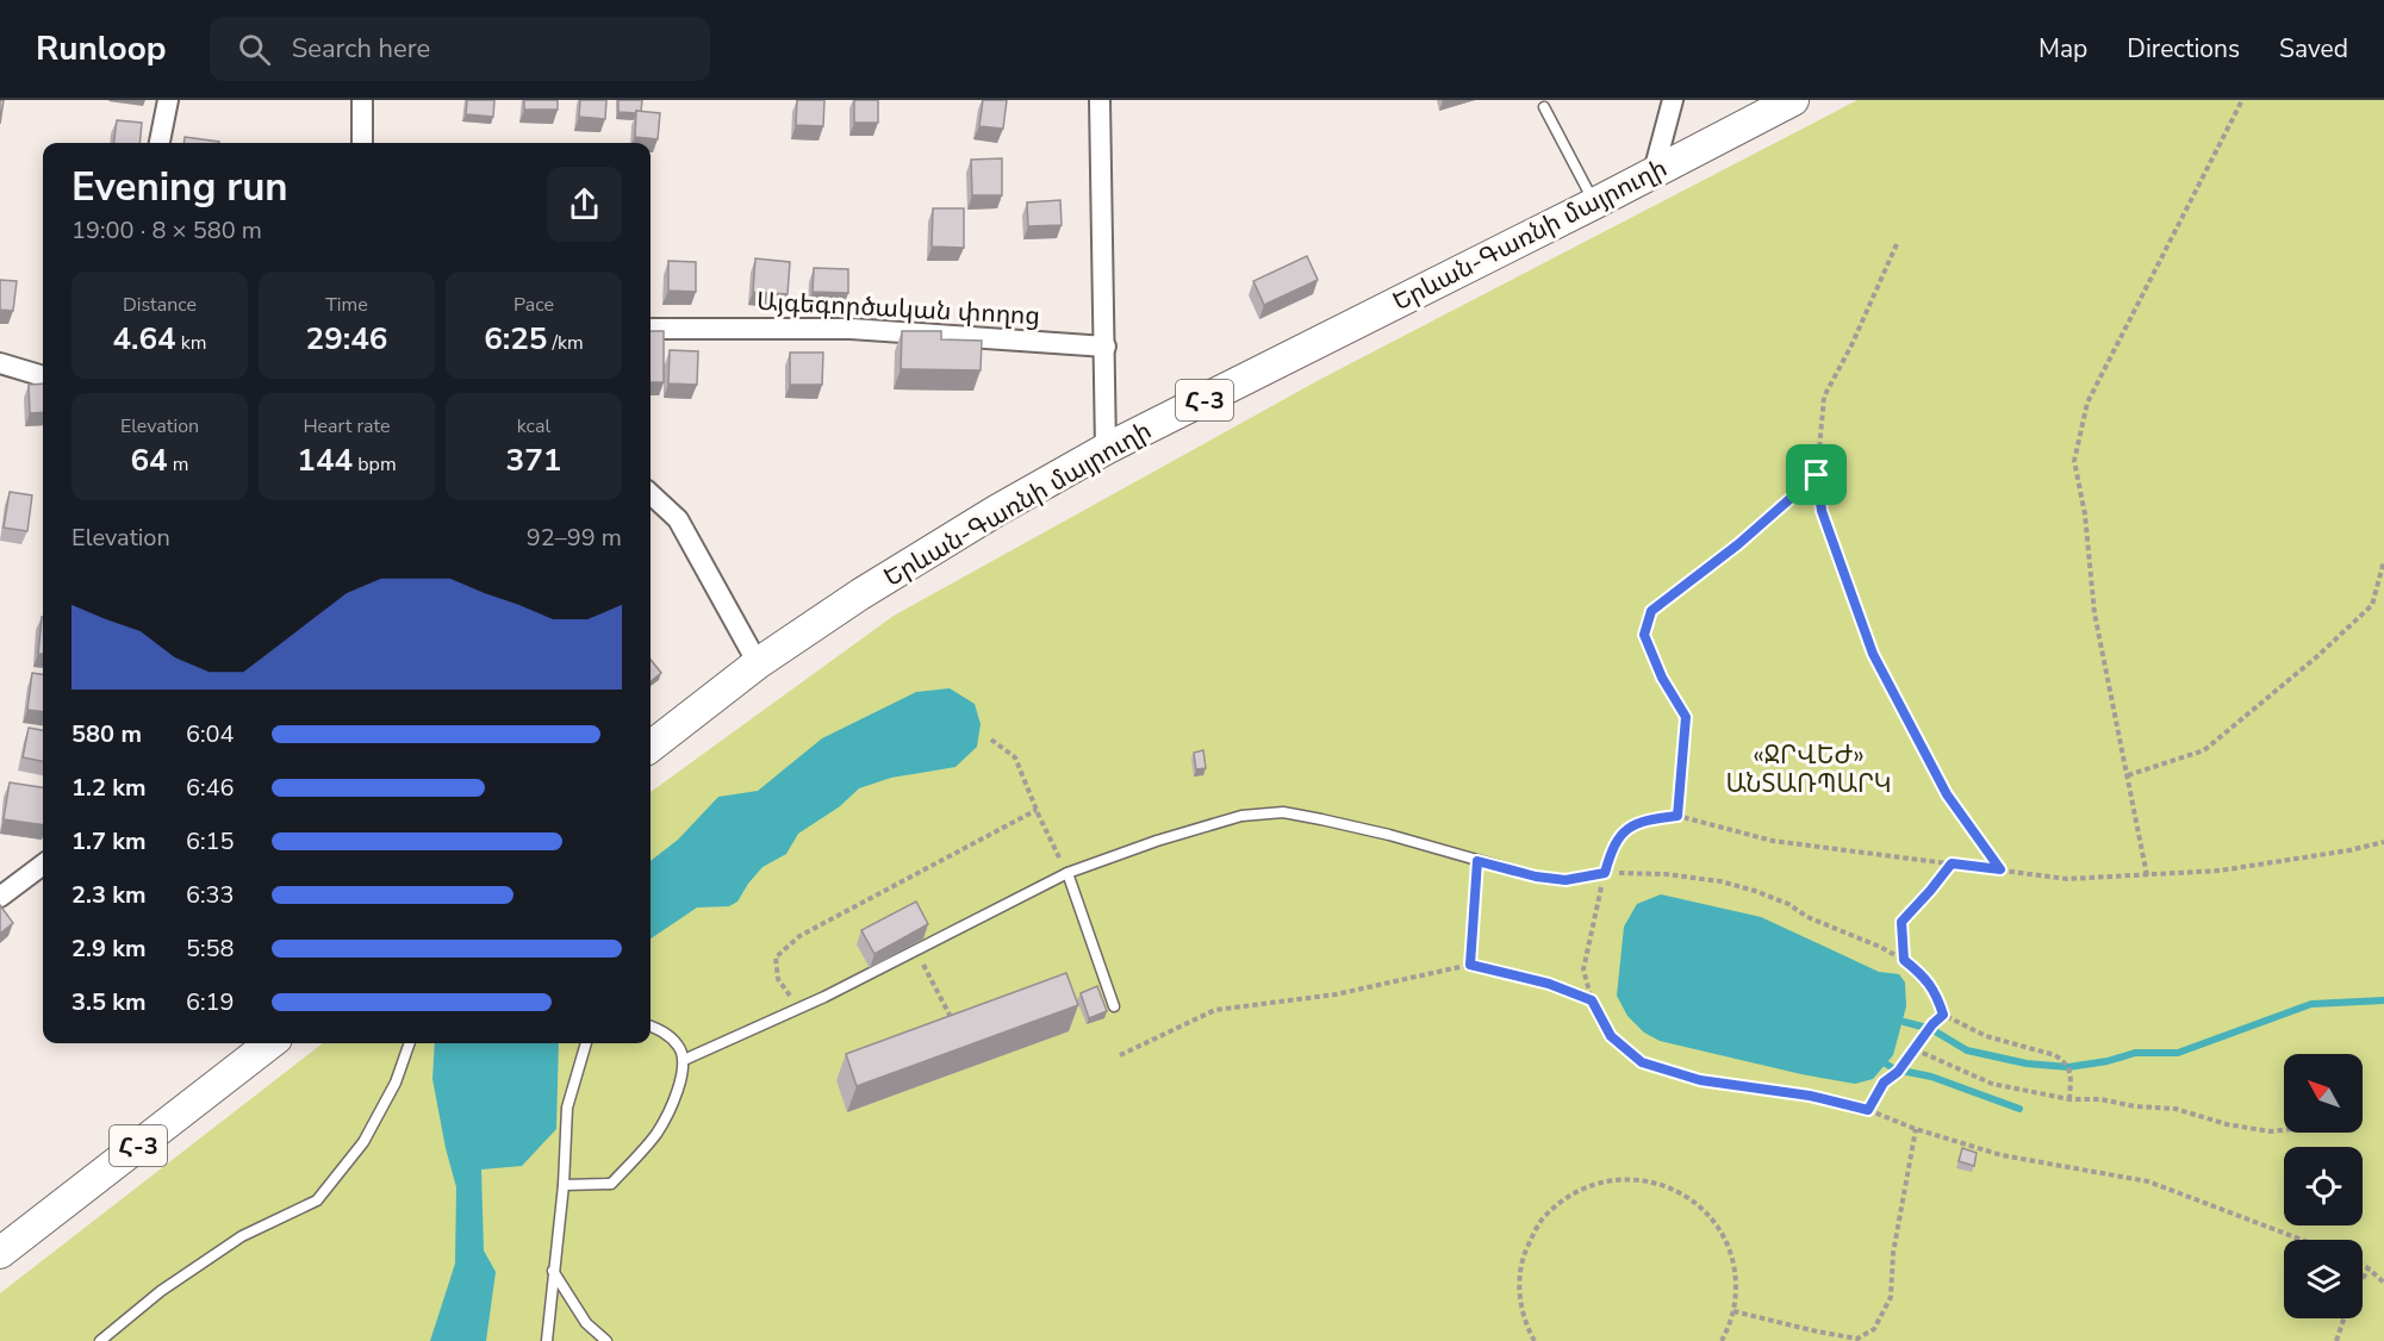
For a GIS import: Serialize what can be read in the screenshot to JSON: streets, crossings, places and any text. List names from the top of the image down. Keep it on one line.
{"streets":{"main road":["Երևան-Գառնի մայրուղի","Հ-3"],"street":["Այգեգործական փողոց"]},"parks":["«ՋՐՎԵԺ» ԱՆՏԱՌՊԱՐԿ"],"north":"top left","page":{"header":"Runloop","search":"Search here","nav":["Map","Directions","Saved"],"heading":["Evening run","19:00 · 8 × 580 m"],"stats":[["Distance","4.64 km"],["Time","29:46"],["Pace","6:25 /km"],["Elevation","64 m"],["Heart rate","144 bpm"],["kcal","371"]],"chart":["Elevation","92–99 m"],"list":[{"name":"580 m","note":"6:04"},{"name":"1.2 km","note":"6:46"},{"name":"1.7 km","note":"6:15"},{"name":"2.3 km","note":"6:33"},{"name":"2.9 km","note":"5:58"},{"name":"3.5 km","note":"6:19"}]}}
